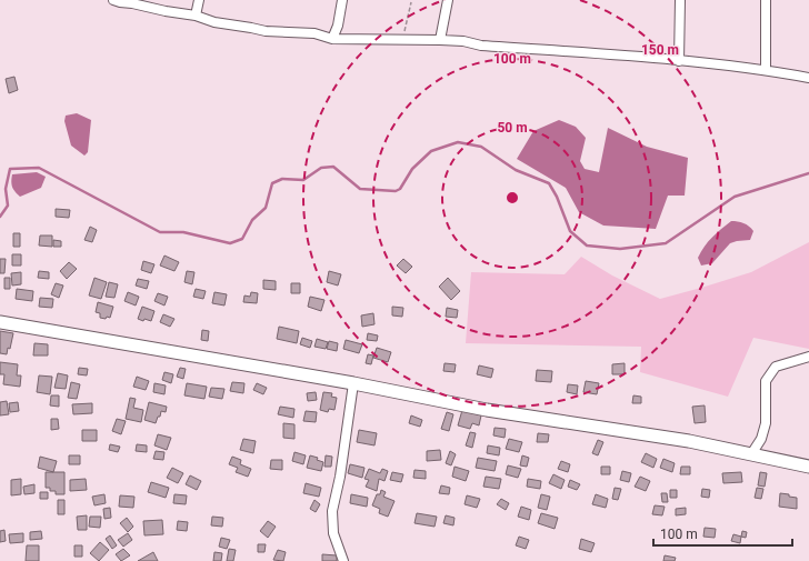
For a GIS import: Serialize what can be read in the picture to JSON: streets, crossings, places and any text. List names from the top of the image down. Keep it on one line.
{"scale_bar":"100 m","rings":["150 m","100 m","50 m"]}
